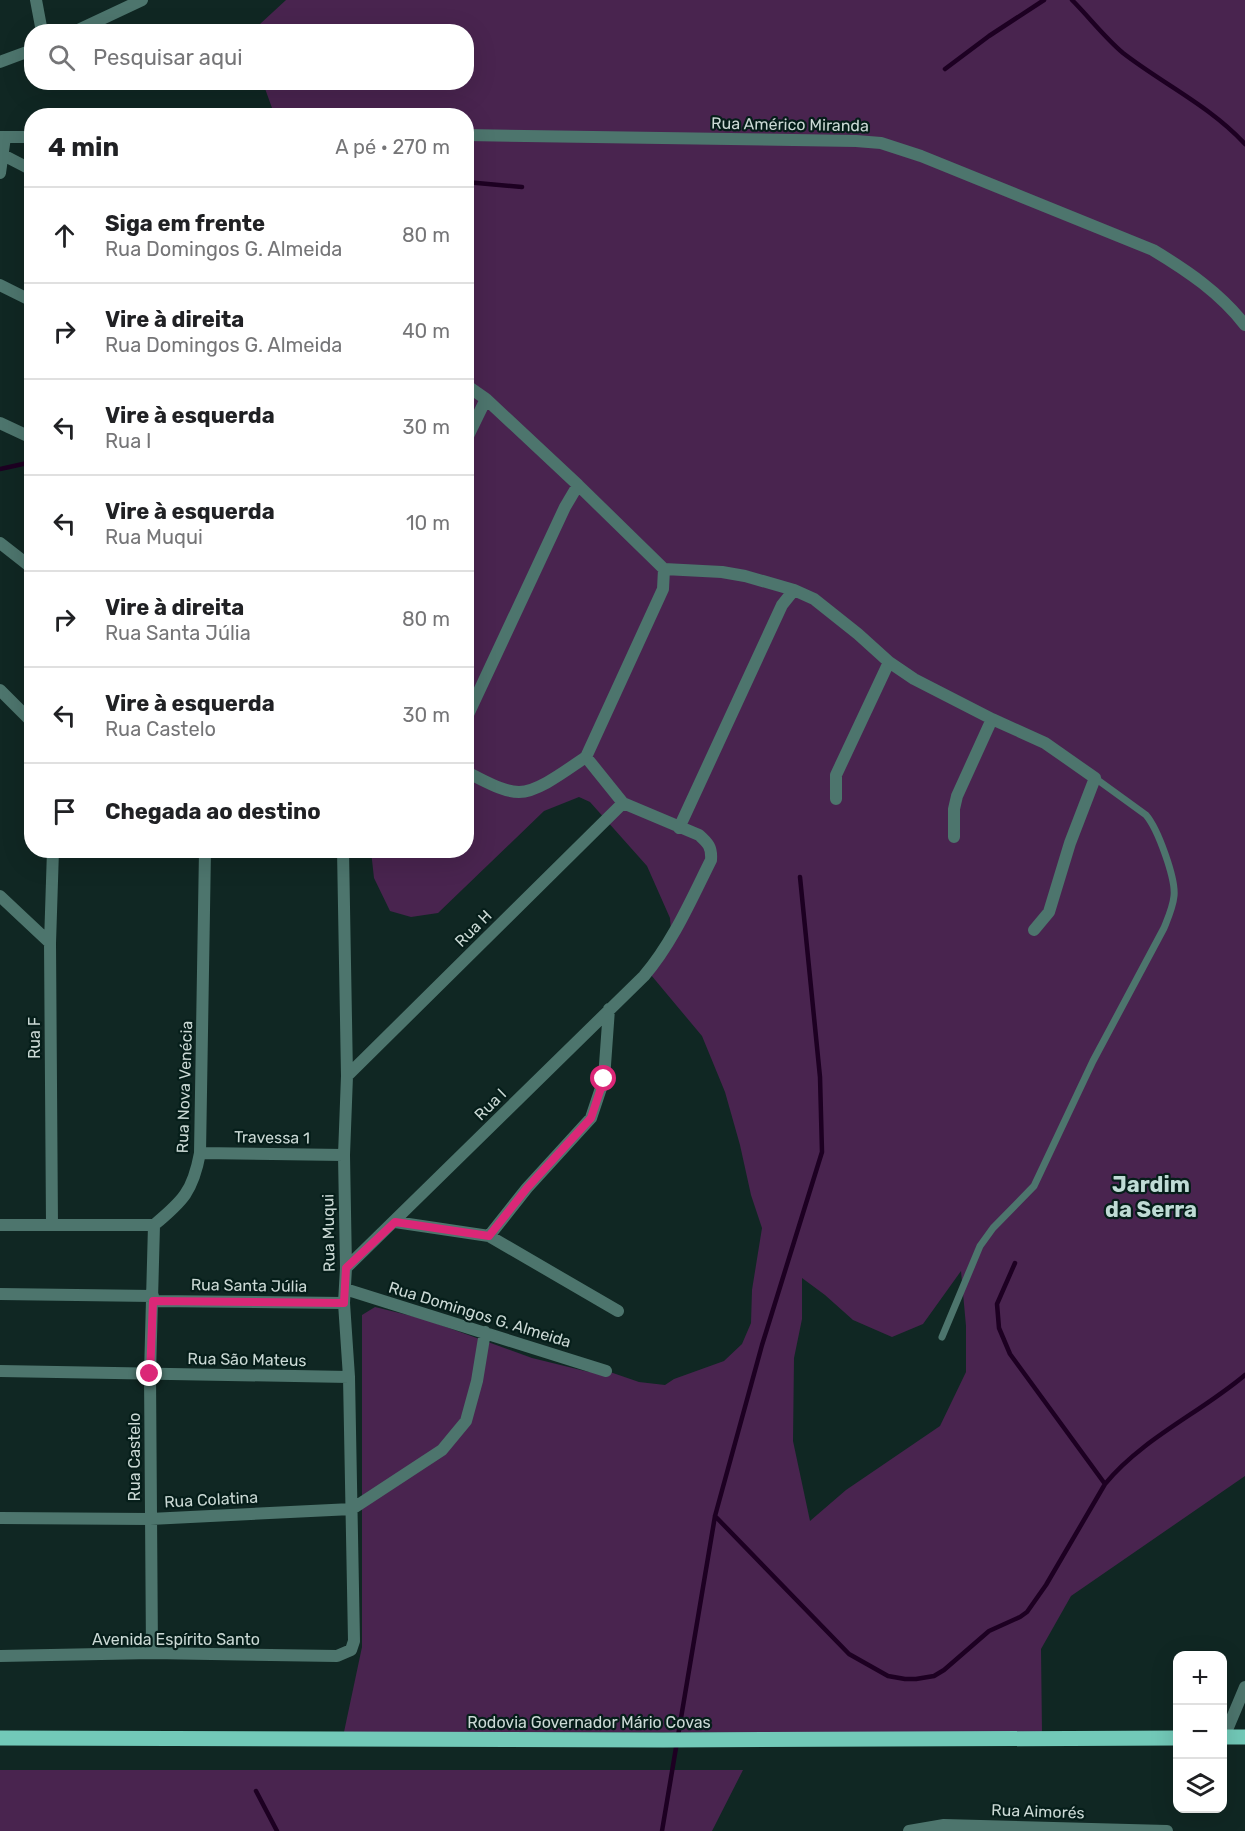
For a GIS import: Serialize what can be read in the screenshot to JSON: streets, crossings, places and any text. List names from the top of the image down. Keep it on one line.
{"streets":{"main road":["Rodovia Governador Mário Covas"],"street":["Rua Américo Miranda","Rua H","Rua F","Rua Nova Venécia","Rua I","Travessa 1","Rua Muqui","Rua Santa Júlia","Rua Domingos G. Almeida","Rua São Mateus","Rua Castelo","Rua Colatina","Avenida Espírito Santo","Rua Aimorés"]},"crossings":[["Rua H","Rua Muqui"],["Rua Nova Venécia","Travessa 1"],["Rua Nova Venécia","Rua Castelo"],["Rua I","Rua Muqui"],["Travessa 1","Rua Muqui"],["Rua Muqui","Rua Santa Júlia"],["Rua Muqui","Rua Domingos G. Almeida"],["Rua Muqui","Rua São Mateus"],["Rua Muqui","Rua Colatina"],["Rua Muqui","Avenida Espírito Santo"],["Rua Santa Júlia","Rua Castelo"],["Rua São Mateus","Rua Castelo"],["Rua Castelo","Rua Colatina"],["Rua Castelo","Avenida Espírito Santo"]],"districts":["Jardim da Serra"],"page":{"search":"Pesquisar aqui","heading":["4 min","A pé · 270 m"],"list":[["Siga em frente","Rua Domingos G. Almeida","80 m"],["Vire à direita","Rua Domingos G. Almeida","40 m"],["Vire à esquerda","Rua I","30 m"],["Vire à esquerda","Rua Muqui","10 m"],["Vire à direita","Rua Santa Júlia","80 m"],["Vire à esquerda","Rua Castelo","30 m"],"Chegada ao destino"],"map_buttons":["+","−"]}}
